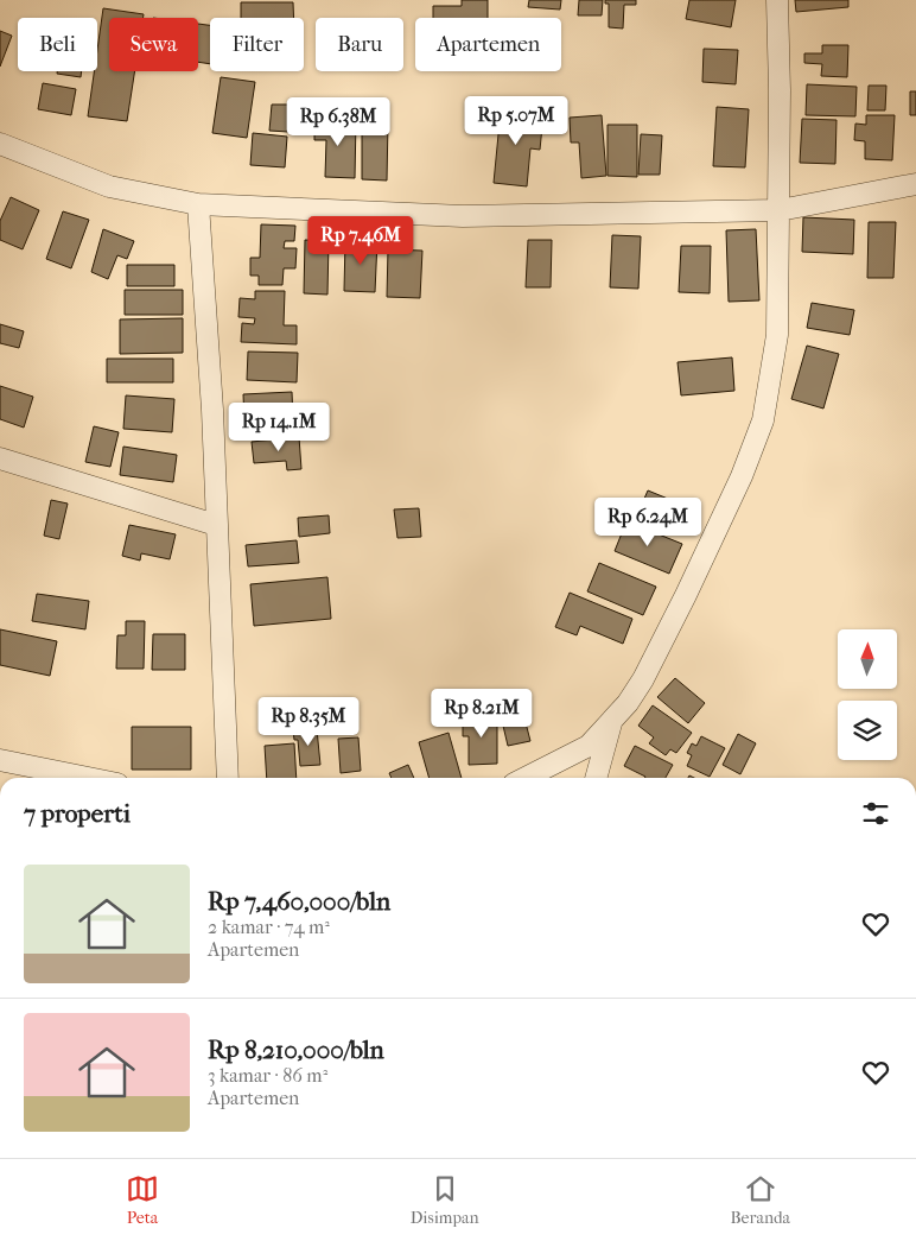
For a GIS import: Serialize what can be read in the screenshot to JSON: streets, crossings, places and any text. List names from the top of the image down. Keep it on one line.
{"north":"top","page":{"chip":["Beli","Sewa","Filter","Baru","Apartemen"],"price":["Rp 5.07M","Rp 6.38M","Rp 7.46M","Rp 14.1M","Rp 6.24M","Rp 8.21M","Rp 8.35M"],"heading":"7 properti","list":[{"name":"Rp 7,460,000/bln","note":"2 kamar · 74 m² · Apartemen"},{"name":"Rp 8,210,000/bln","note":"3 kamar · 86 m² · Apartemen"}],"tabs":["Peta","Disimpan","Beranda"]}}
